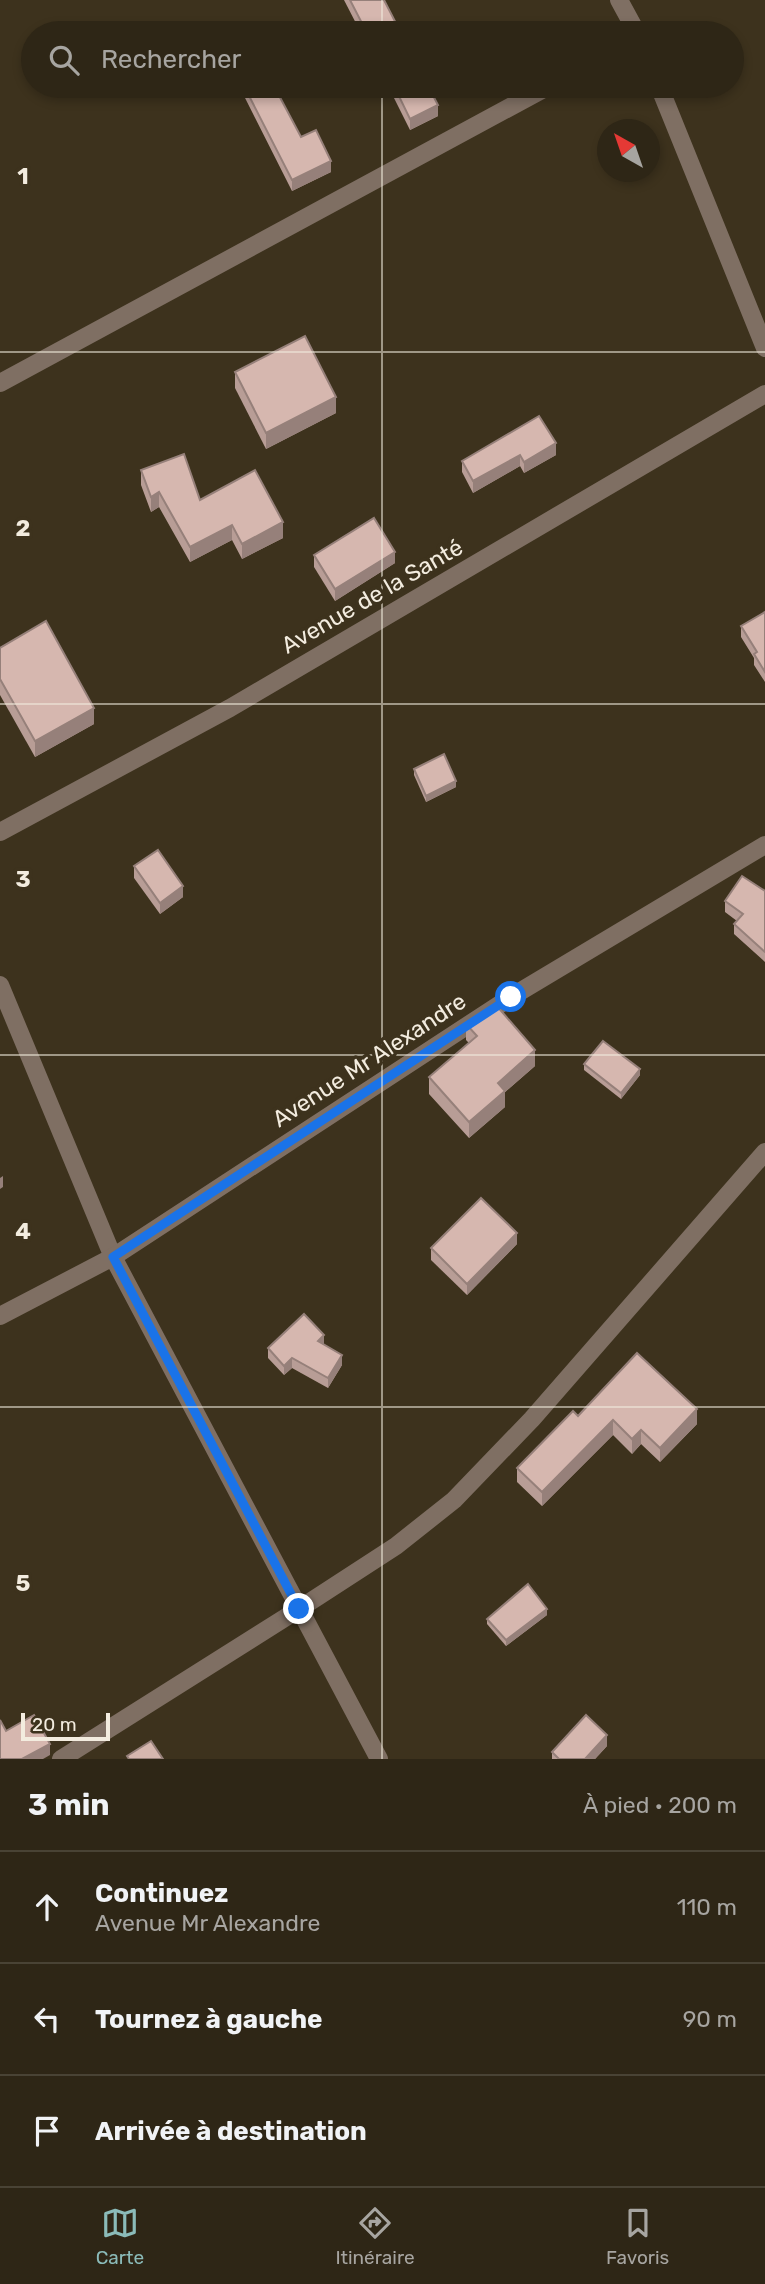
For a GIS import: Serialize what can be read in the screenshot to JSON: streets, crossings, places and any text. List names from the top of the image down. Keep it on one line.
{"streets":{"street":["Avenue de la Santé","Avenue Mr Alexandre"]},"scale_bar":"20 m","north":"top left","page":{"search":"Rechercher","scale":"20 m","heading":["3 min","À pied · 200 m"],"list":[["Continuez","Avenue Mr Alexandre","110 m"],["Tournez à gauche","90 m"],"Arrivée à destination"],"nav":["Carte","Itinéraire","Favoris"]},"grid":{"rows":["1","2","3","4","5"]}}
